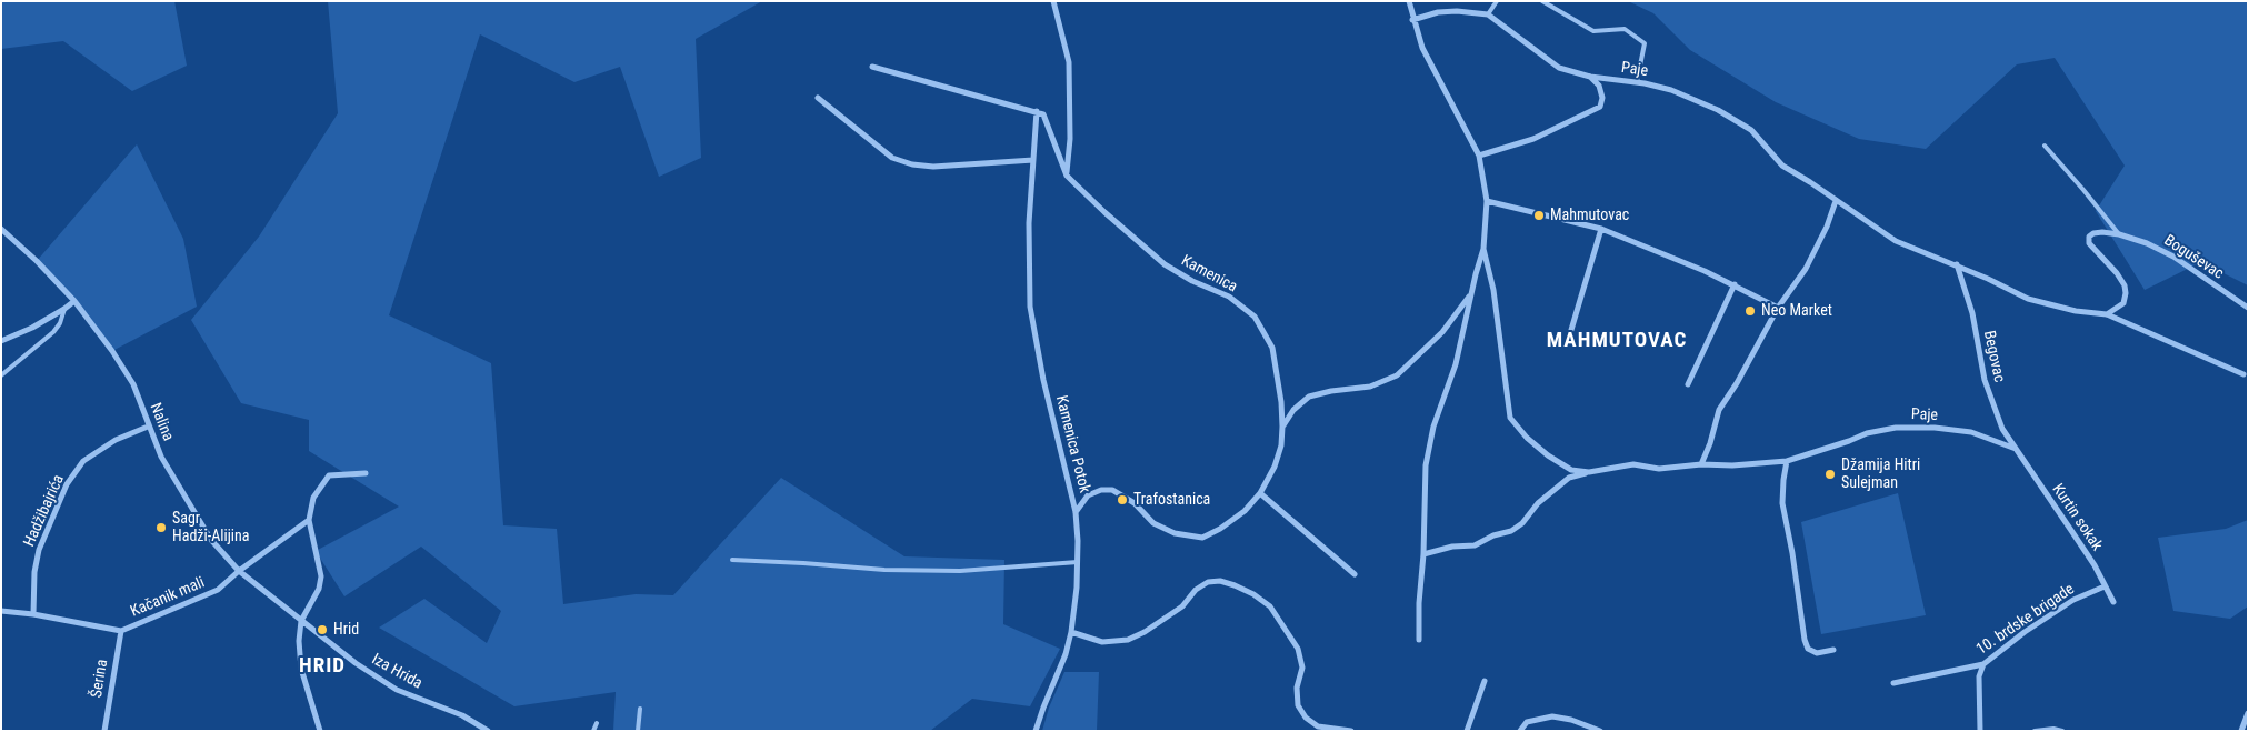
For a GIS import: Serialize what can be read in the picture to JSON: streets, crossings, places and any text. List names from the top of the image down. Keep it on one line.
{"streets":{"street":["Paje","Boguševac","Kamenica","Begovac","Nalina","Kamenica Potok","Hadžibajrića","Kurtin sokak","Kačanik mali","10. brdske brigade","Iza Hrida","Šerina"]},"crossings":[["Paje","Boguševac"],["Paje","Begovac"],["Paje","Kurtin sokak"],["Kamenica","Kamenica Potok"],["Begovac","Kurtin sokak"],["Nalina","Hadžibajrića"],["Nalina","Kačanik mali"],["Nalina","Iza Hrida"],["Hadžibajrića","Kačanik mali"],["Kurtin sokak","10. brdske brigade"],["Kačanik mali","Šerina"]],"districts":["MAHMUTOVAC","HRID"],"places":["Mahmutovac","Neo Market","Džamija Hitri Sulejman","Trafostanica","Sagr Hadži-Alijina","Hrid"]}
